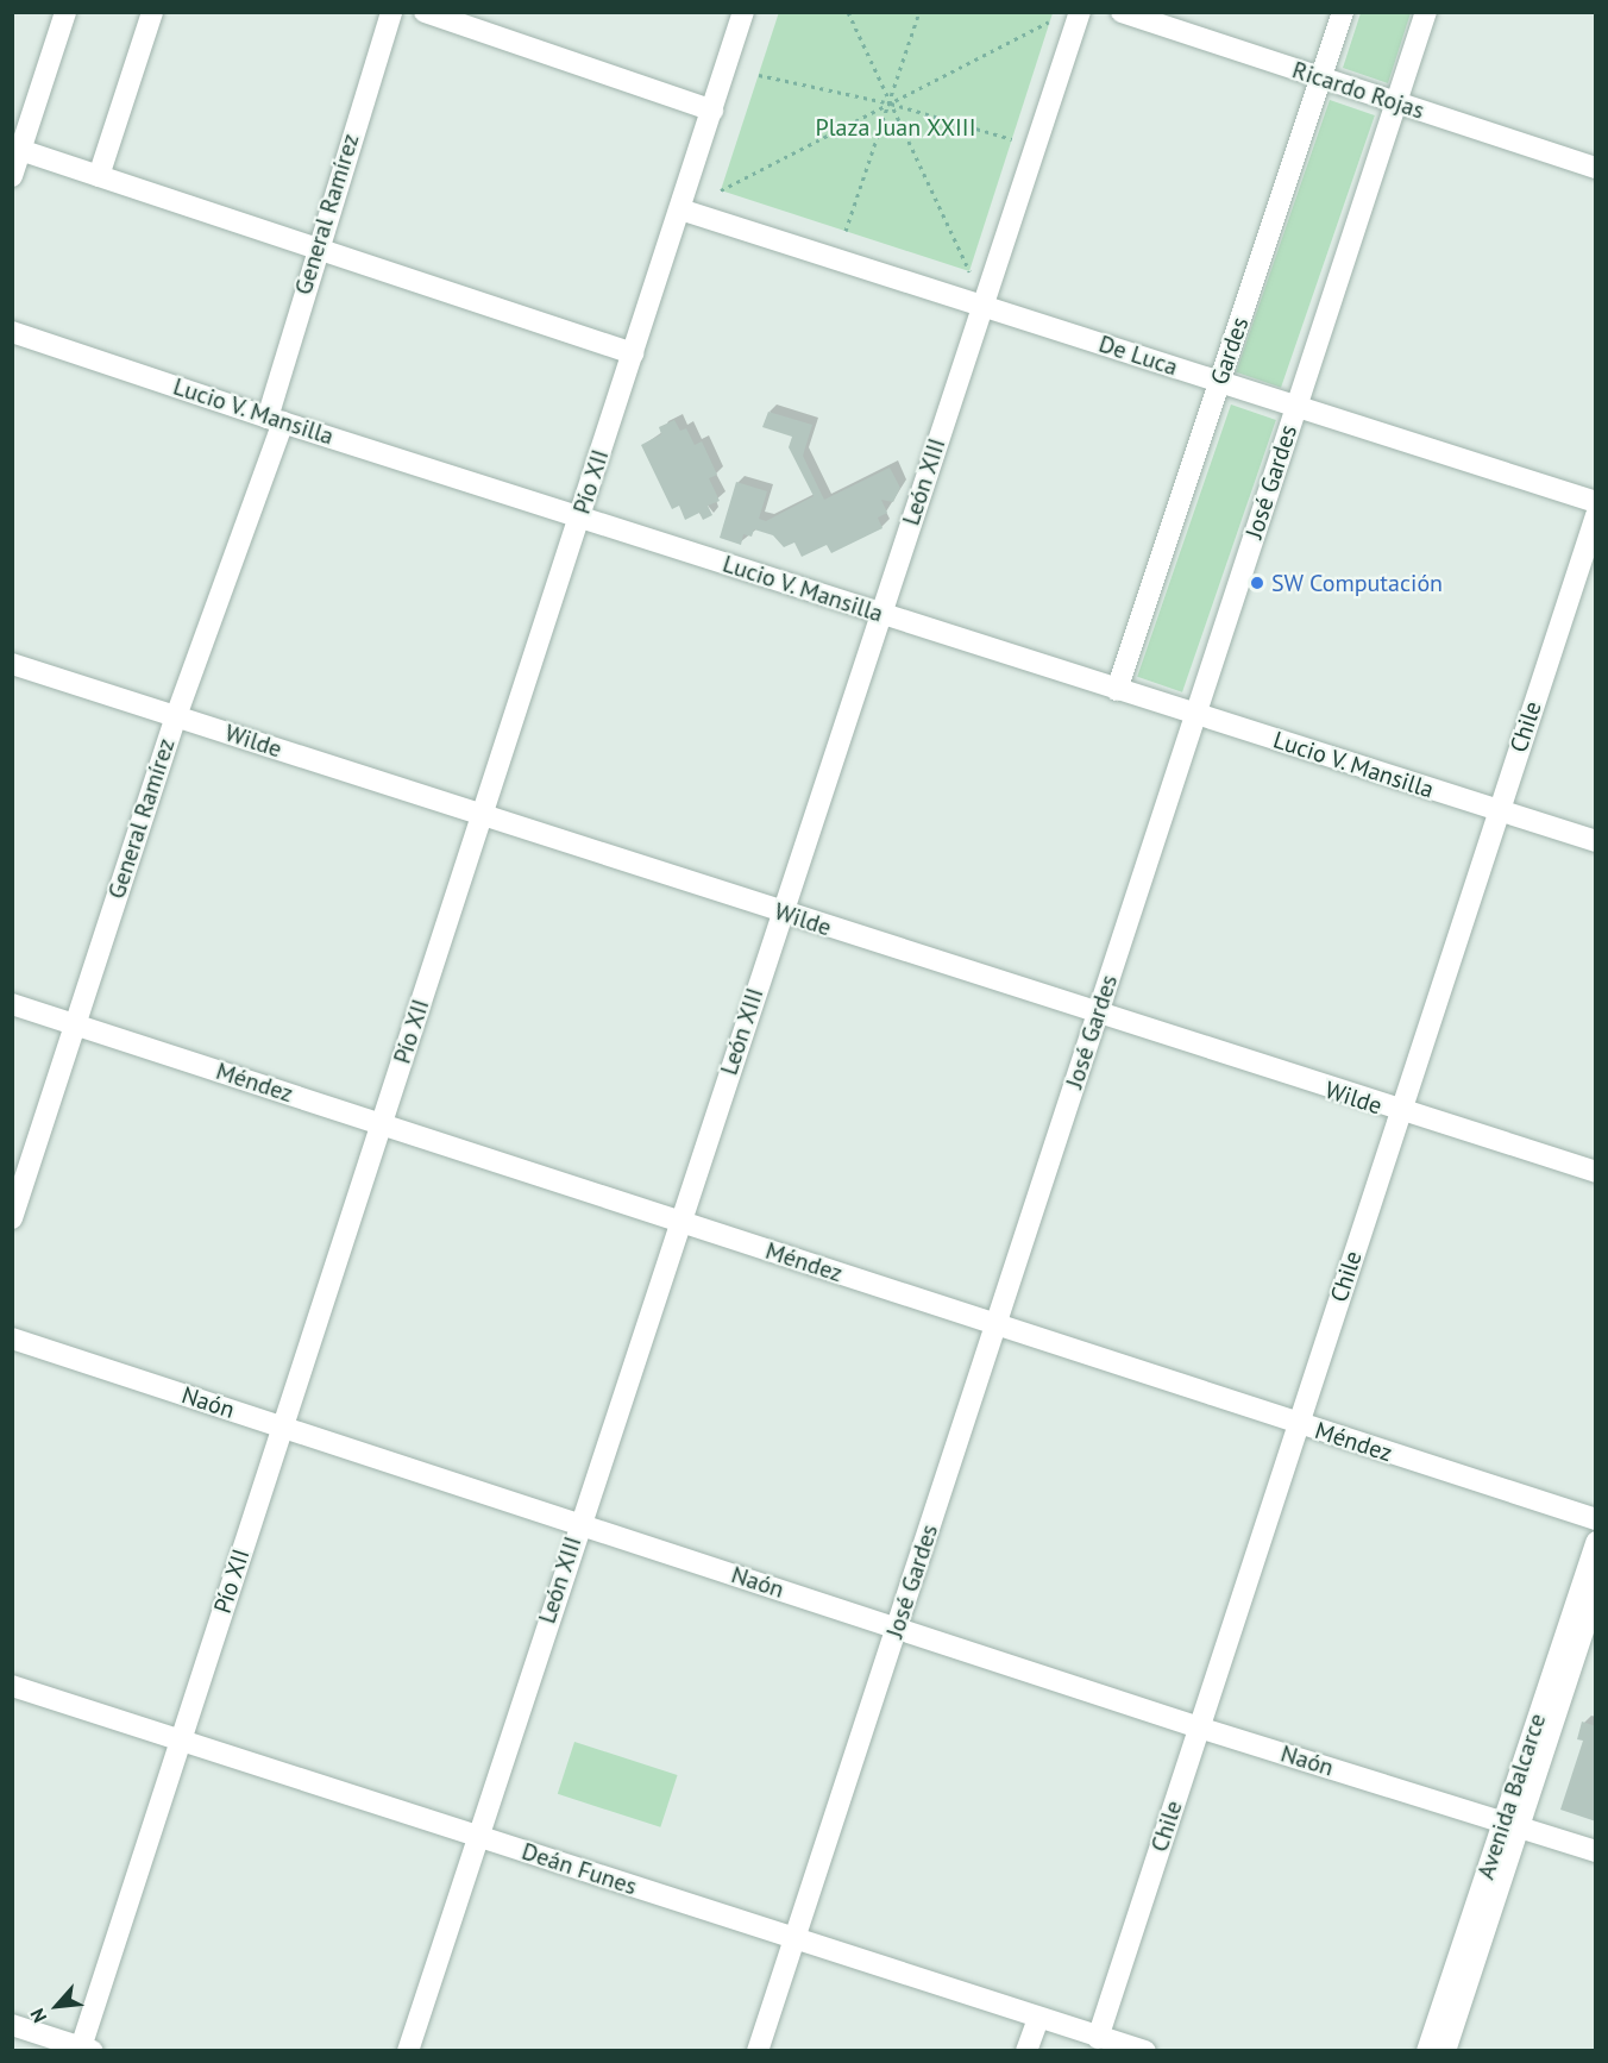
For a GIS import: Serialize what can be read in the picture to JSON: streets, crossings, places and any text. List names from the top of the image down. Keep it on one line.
{"streets":{"street":["Ricardo Rojas","General Ramírez","Gardes","De Luca","Lucio V. Mansilla","Pío XII","León XIII","José Gardes","Chile","Wilde","Méndez","Naón","Avenida Balcarce","Deán Funes"]},"crossings":[["Ricardo Rojas","Gardes"],["Ricardo Rojas","José Gardes"],["General Ramírez","Lucio V. Mansilla"],["General Ramírez","Wilde"],["General Ramírez","Méndez"],["Gardes","De Luca"],["Gardes","Lucio V. Mansilla"],["De Luca","Pío XII"],["De Luca","León XIII"],["De Luca","José Gardes"],["Lucio V. Mansilla","Pío XII"],["Lucio V. Mansilla","León XIII"],["Lucio V. Mansilla","José Gardes"],["Lucio V. Mansilla","Chile"],["Pío XII","Wilde"],["Pío XII","Méndez"],["Pío XII","Naón"],["Pío XII","Deán Funes"],["León XIII","Wilde"],["León XIII","Méndez"],["León XIII","Naón"],["León XIII","Deán Funes"],["José Gardes","Wilde"],["José Gardes","Méndez"],["José Gardes","Naón"],["José Gardes","Deán Funes"],["Chile","Wilde"],["Chile","Méndez"],["Chile","Naón"],["Chile","Deán Funes"],["Naón","Avenida Balcarce"]],"parks":["Plaza Juan XXIII"],"places":["SW Computación"],"north":"bottom left"}
